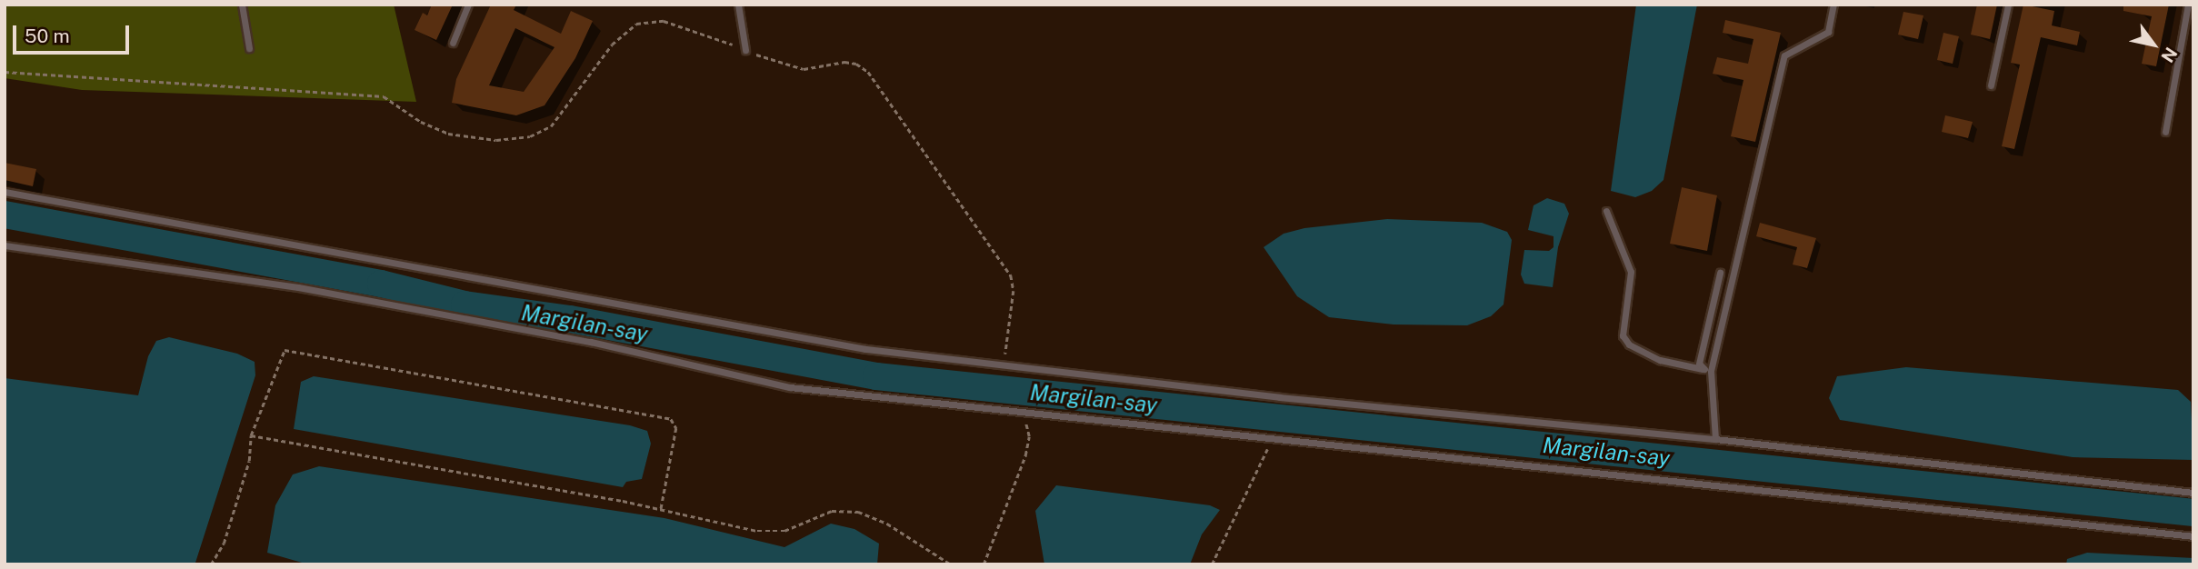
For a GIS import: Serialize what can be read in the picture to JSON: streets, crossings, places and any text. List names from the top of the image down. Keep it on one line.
{"water":["Margilan-say"],"scale_bar":"50 m","north":"bottom right"}
